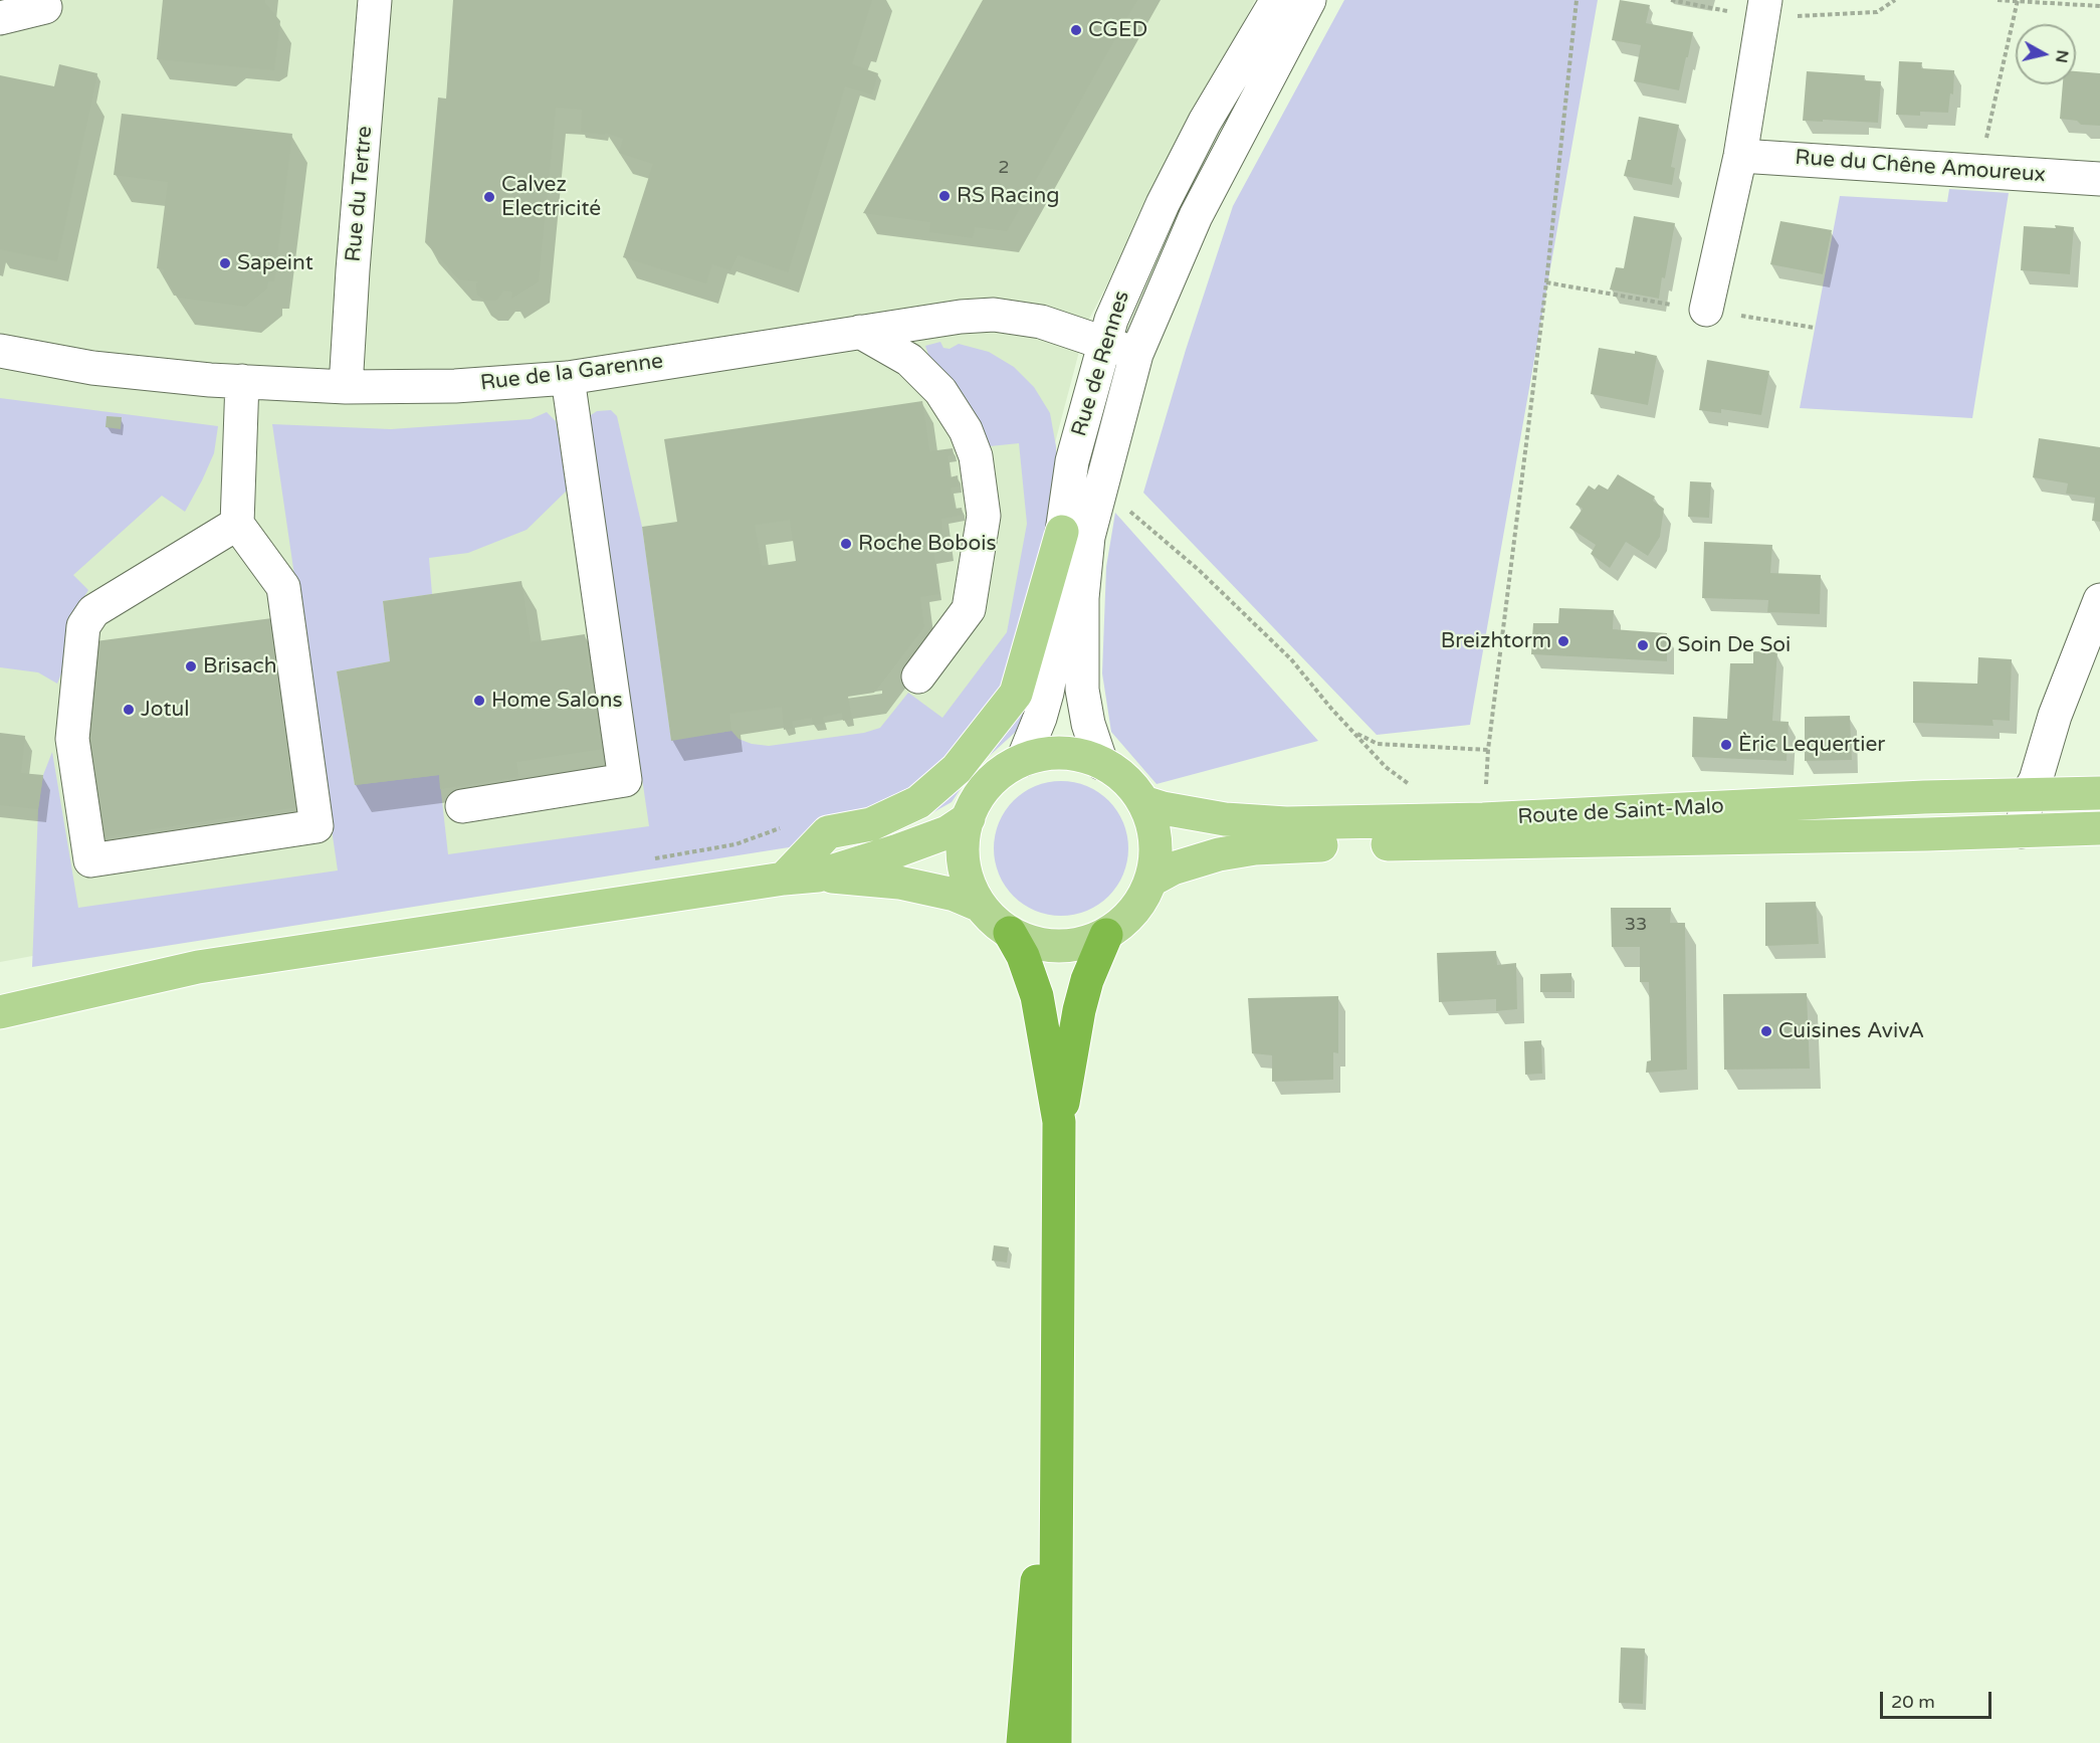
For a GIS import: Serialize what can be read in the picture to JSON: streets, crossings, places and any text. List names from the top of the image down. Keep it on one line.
{"streets":{"main road":["Route de Saint-Malo"],"street":["Rue du Chêne Amoureux","Rue du Tertre","Rue de Rennes","Rue de la Garenne"]},"crossings":[["Rue du Tertre","Rue de la Garenne"],["Rue de Rennes","Rue de la Garenne"],["Rue de Rennes","Route de Saint-Malo"]],"places":["CGED","RS Racing","Calvez Electricité","Sapeint","Roche Bobois","Breizhtorm","O Soin De Soi","Brisach","Home Salons","Jotul","Èric Lequertier","Cuisines AvivA"],"house_numbers":["2","33"],"scale_bar":"20 m","north":"right"}
